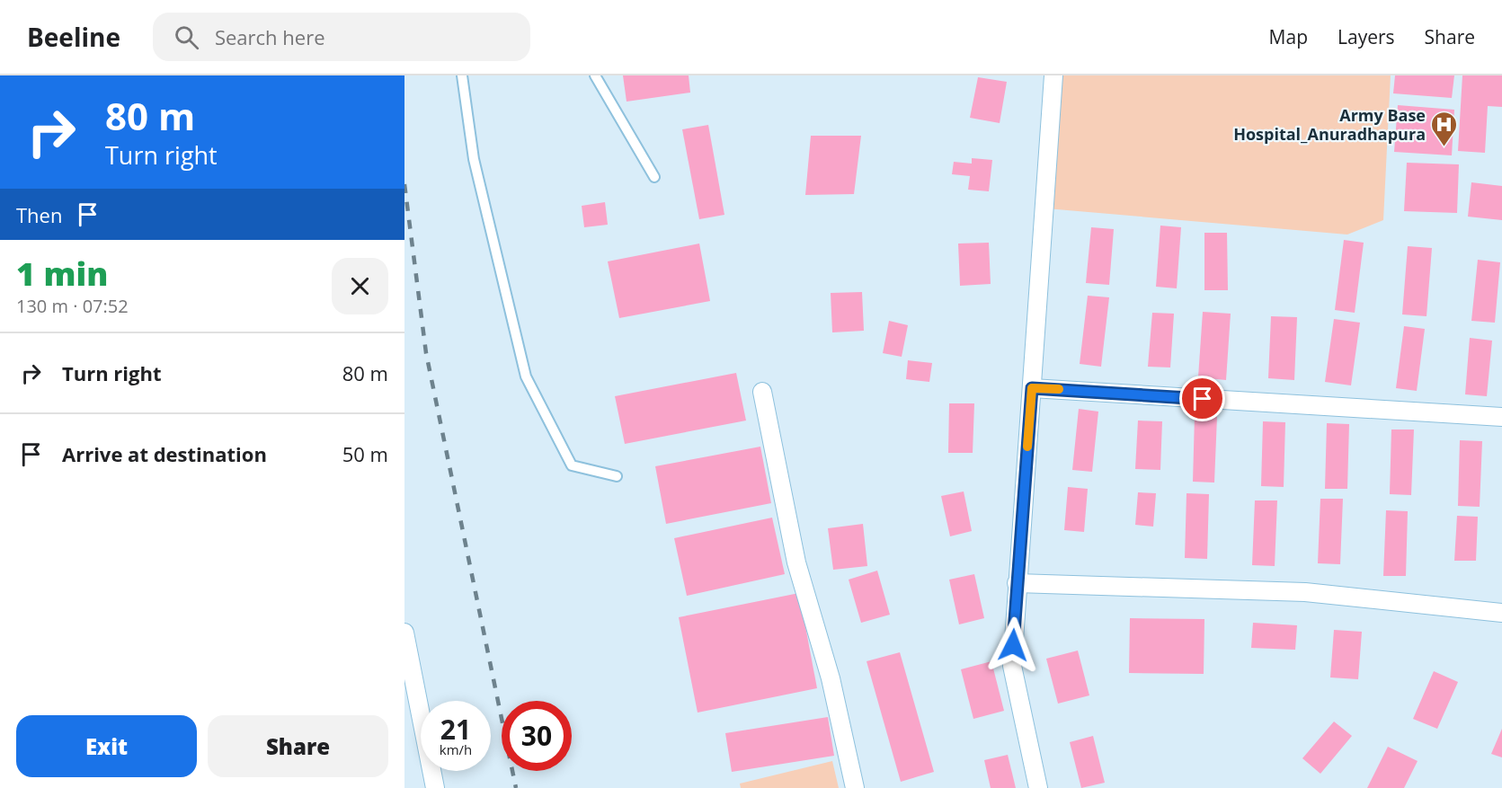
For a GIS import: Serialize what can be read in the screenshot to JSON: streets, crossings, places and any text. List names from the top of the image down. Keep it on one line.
{"places":{"hospital":["Army Base Hospital_Anuradhapura"]},"page":{"header":"Beeline","search":"Search here","nav":["Map","Layers","Share"],"turn":["80 m","Turn right"],"then":"Then","heading":["1 min","130 m · 07:52"],"list":[{"name":"Turn right","value":"80 m"},{"name":"Arrive at destination","value":"50 m"}],"speed":"21 km/h","limit":"30","buttons":["Exit","Share"]}}
